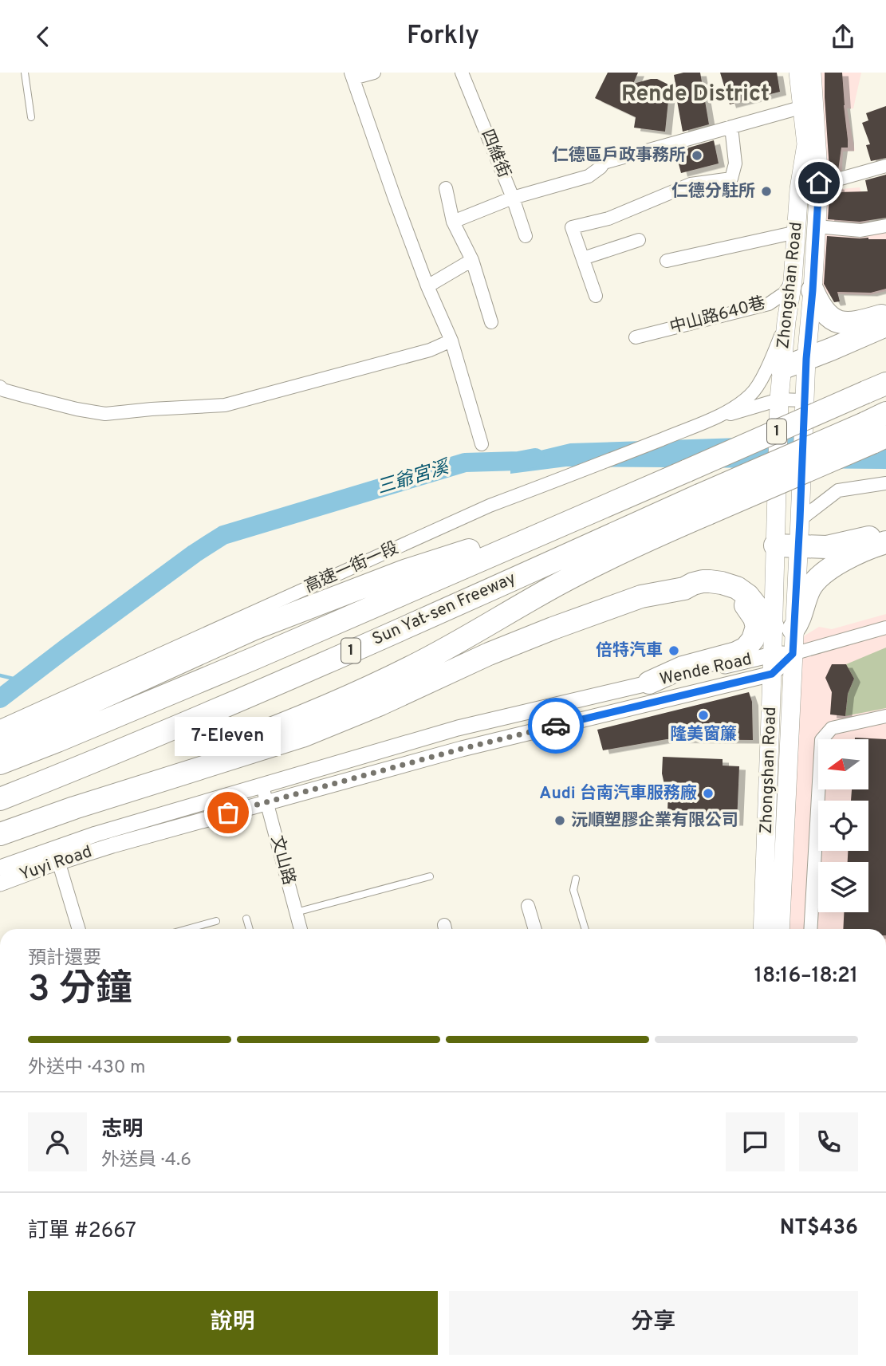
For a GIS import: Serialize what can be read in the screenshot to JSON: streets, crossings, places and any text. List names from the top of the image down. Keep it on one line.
{"streets":{"highway":["1","Sun Yat-sen Freeway"],"main road":["Zhongshan Road"],"street":["四維街","中山路640巷","高速一街一段","Wende Road","文山路","Yuyi Road"]},"crossings":[["Zhongshan Road","中山路640巷"],["Zhongshan Road","高速一街一段"],["Zhongshan Road","Wende Road"],["Wende Road","文山路"],["Wende Road","Yuyi Road"]],"districts":["Rende District"],"water":["三爺宮溪"],"places":["仁德區戶政事務所","仁德分駐所","倍特汽車","隆美窗簾","Audi 台南汽車服務廠","7-Eleven","沅順塑膠企業有限公司"],"north":"left","page":{"header":"Forkly","bubble":"7-Eleven","heading":["3 分鐘","預計還要","18:16–18:21"],"panel":["志明","外送員 · 4.6","訂單 #2667","NT$436"],"bar":"外送中 · 430 m","buttons":["說明","分享"]}}
